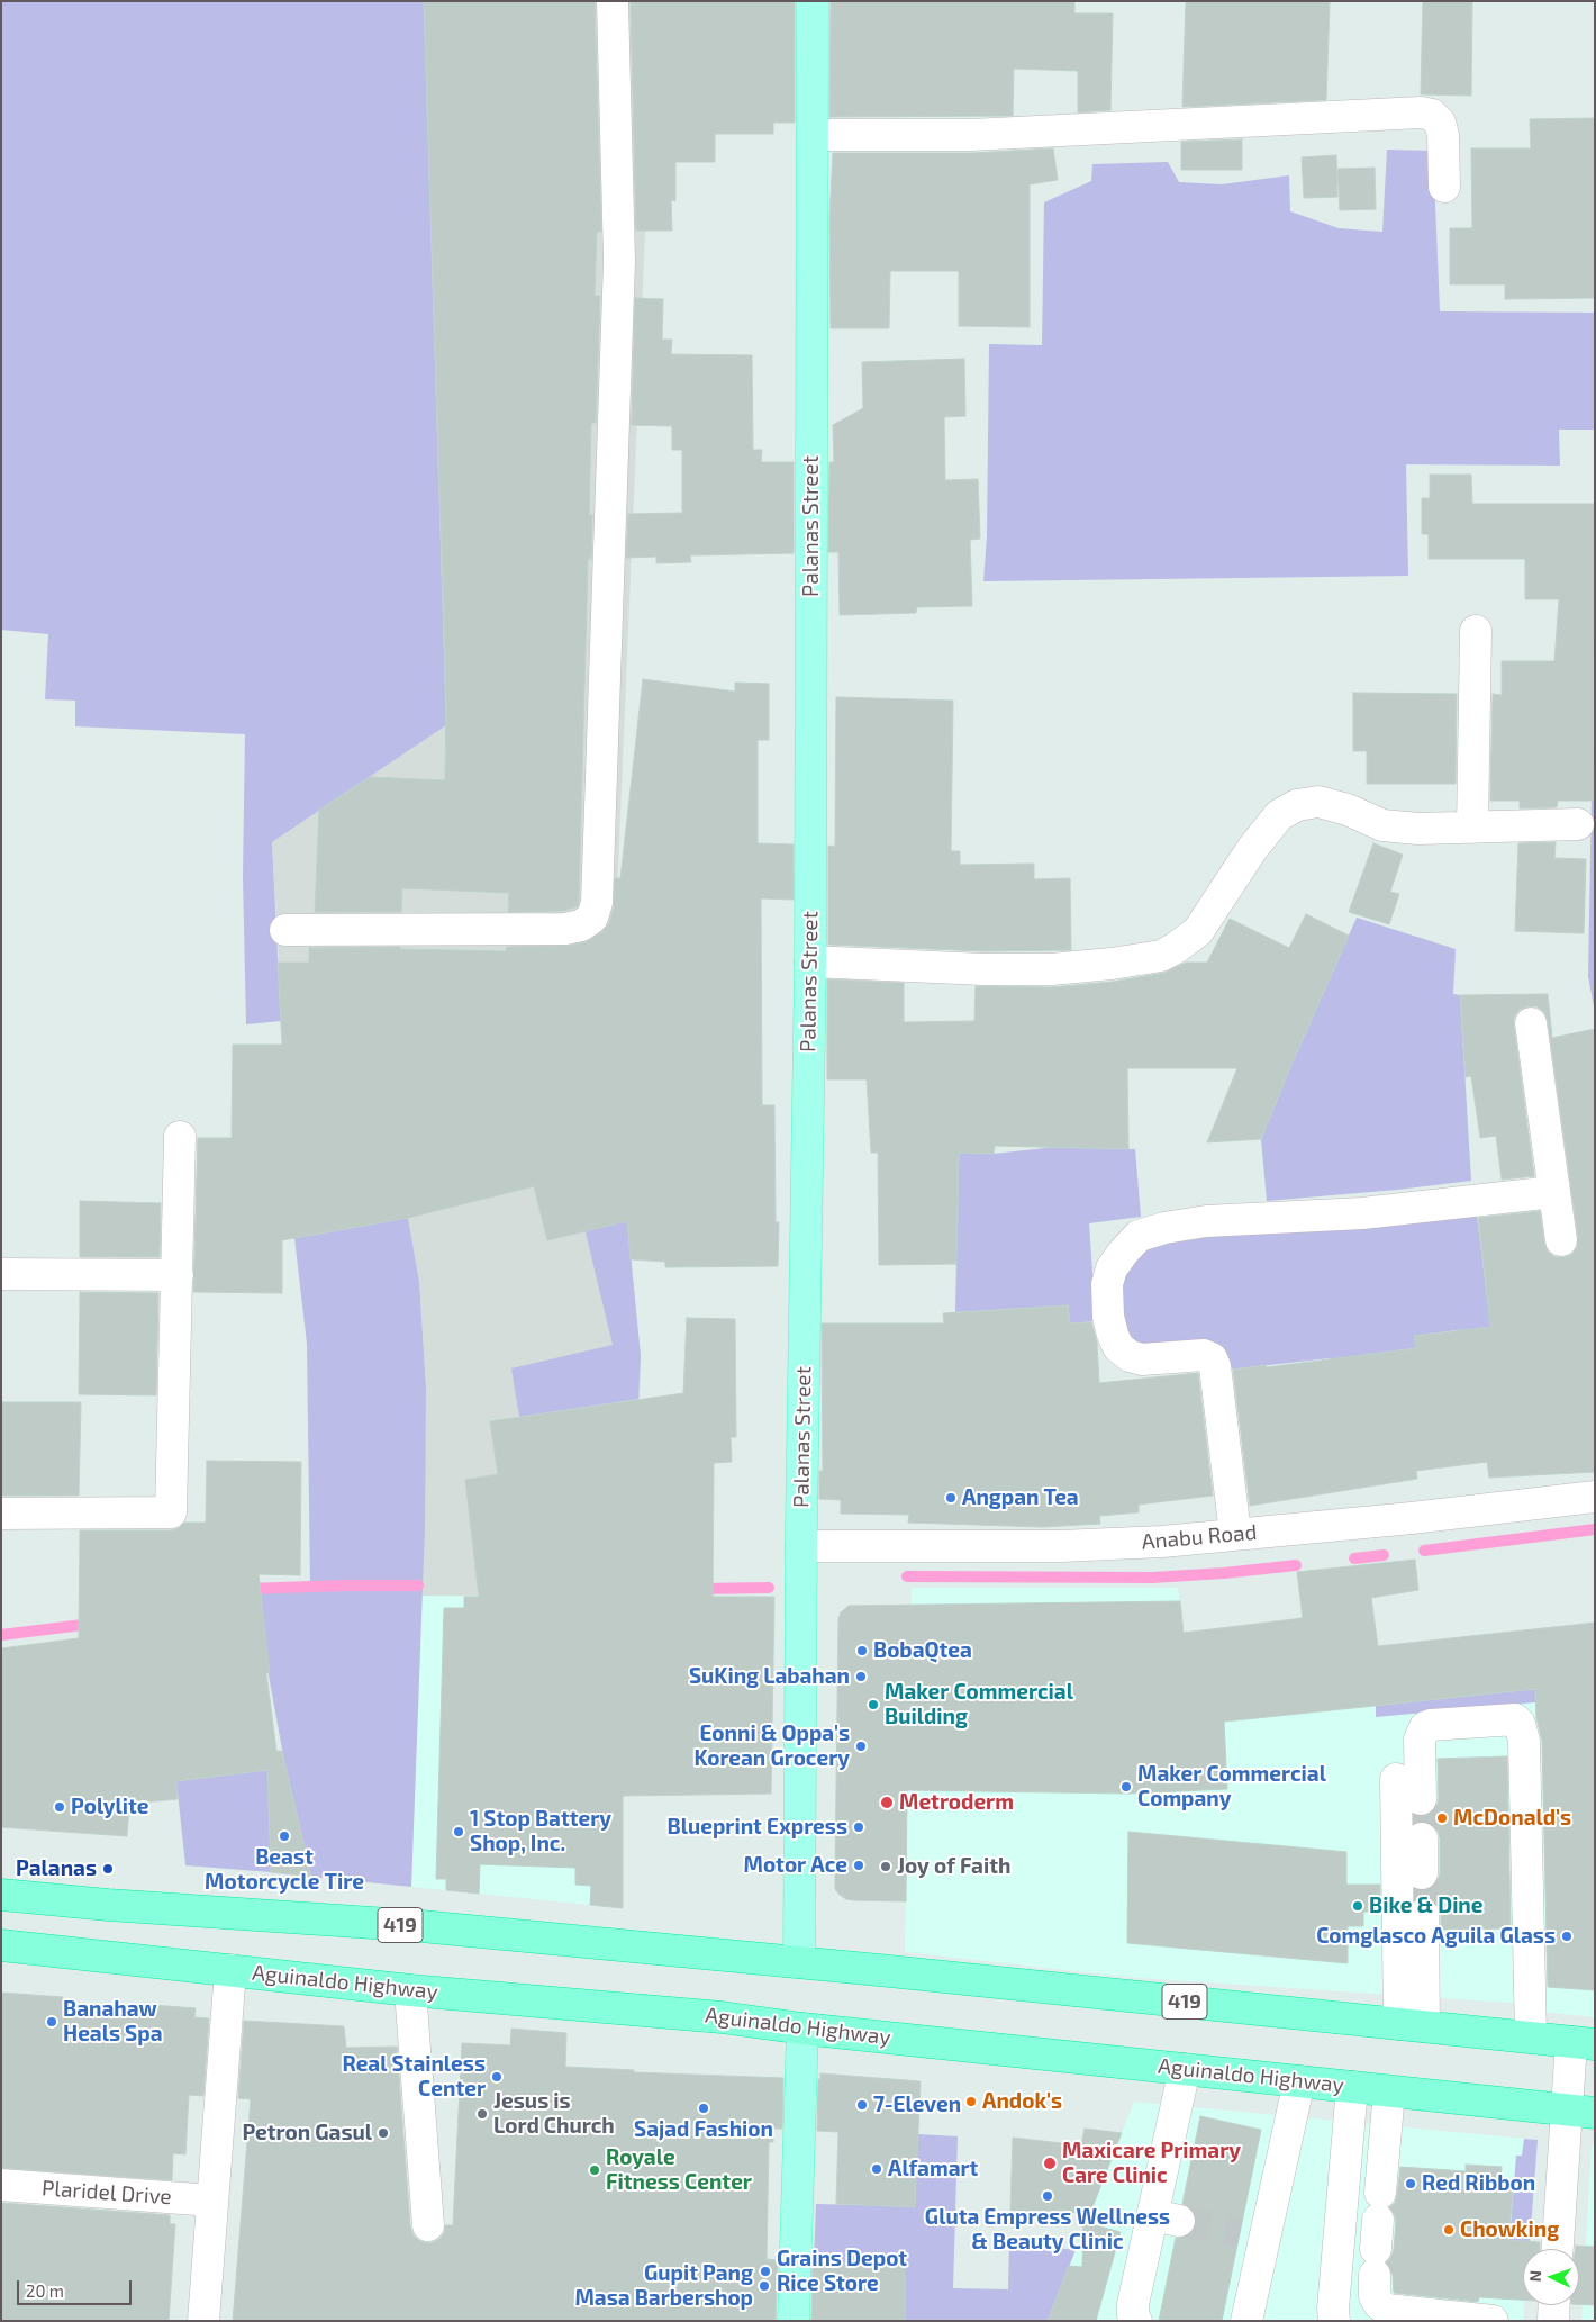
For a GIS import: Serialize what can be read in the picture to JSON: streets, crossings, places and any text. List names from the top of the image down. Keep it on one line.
{"streets":{"highway":["419","Aguinaldo Highway"],"main road":["Palanas Street"],"street":["Anabu Road","Plaridel Drive"]},"crossings":[["Palanas Street","Anabu Road"],["Palanas Street","419"]],"places":["Angpan Tea","BobaQtea","SuKing Labahan","Maker Commercial Building","Eonni & Oppa's Korean Grocery","Maker Commercial Company","Metroderm","Polylite","McDonald's","Blueprint Express","1 Stop Battery Shop, Inc.","Beast Motorcycle Tire","Motor Ace","Joy of Faith","Palanas","Bike & Dine","Comglasco Aguila Glass","Banahaw Heals Spa","Real Stainless Center","Andok's","7-Eleven","Sajad Fashion","Jesus is Lord Church","Petron Gasul","Maxicare Primary Care Clinic","Alfamart","Royale Fitness Center","Red Ribbon","Gluta Empress Wellness & Beauty Clinic","Chowking","Grains Depot Rice Store","Gupit Pang Masa Barbershop"],"scale_bar":"20 m","north":"left"}
